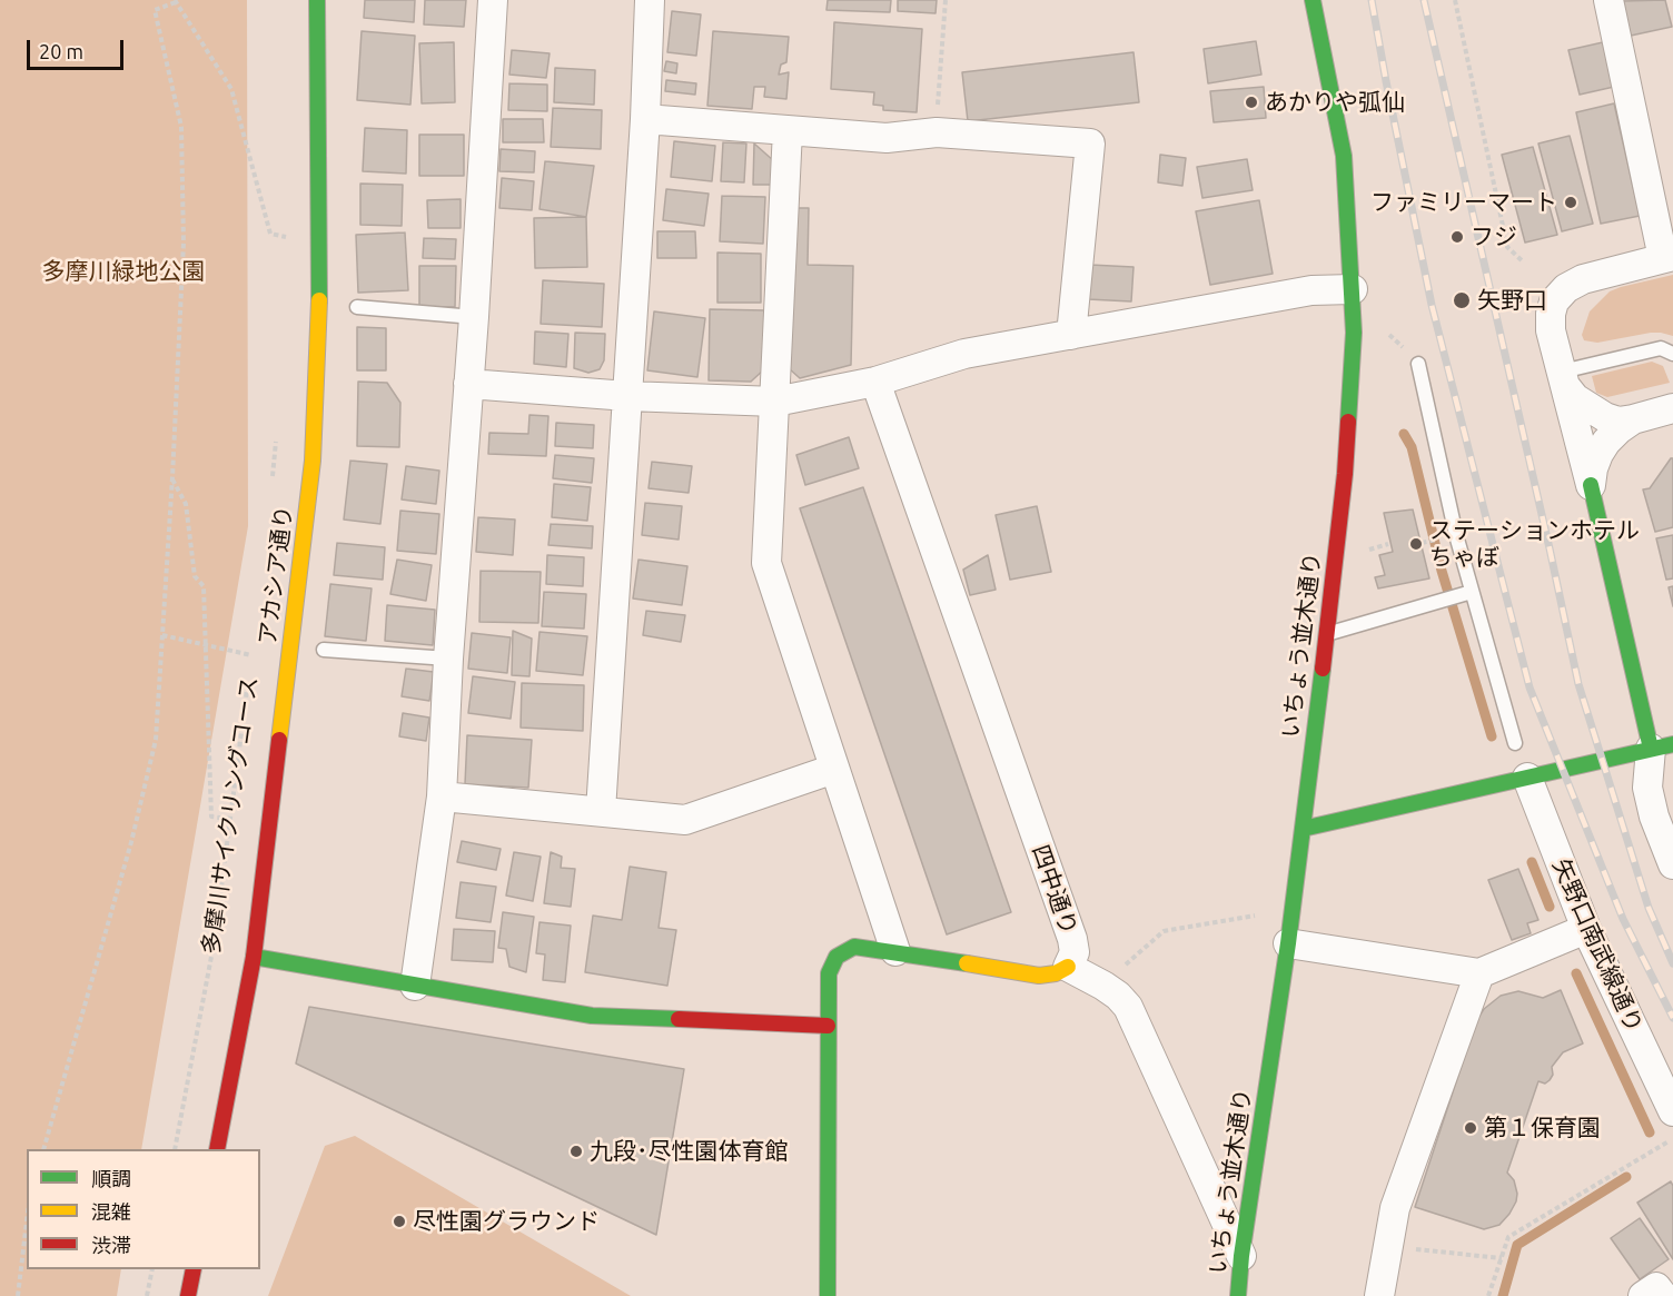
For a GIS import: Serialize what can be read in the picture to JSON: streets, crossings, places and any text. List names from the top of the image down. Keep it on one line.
{"streets":{"street":["アカシア通り","いちょう並木通り","四中通り","矢野口南武線通り"],"path":["多摩川サイクリングコース"]},"parks":["多摩川緑地公園"],"places":["あかりや弧仙","ファミリーマート","フジ","矢野口","ステーションホテル ちゃぼ","第１保育園","九段･尽性園体育館","尽性園グラウンド"],"legend":["順調","混雑","渋滞"],"scale_bar":"20 m"}
